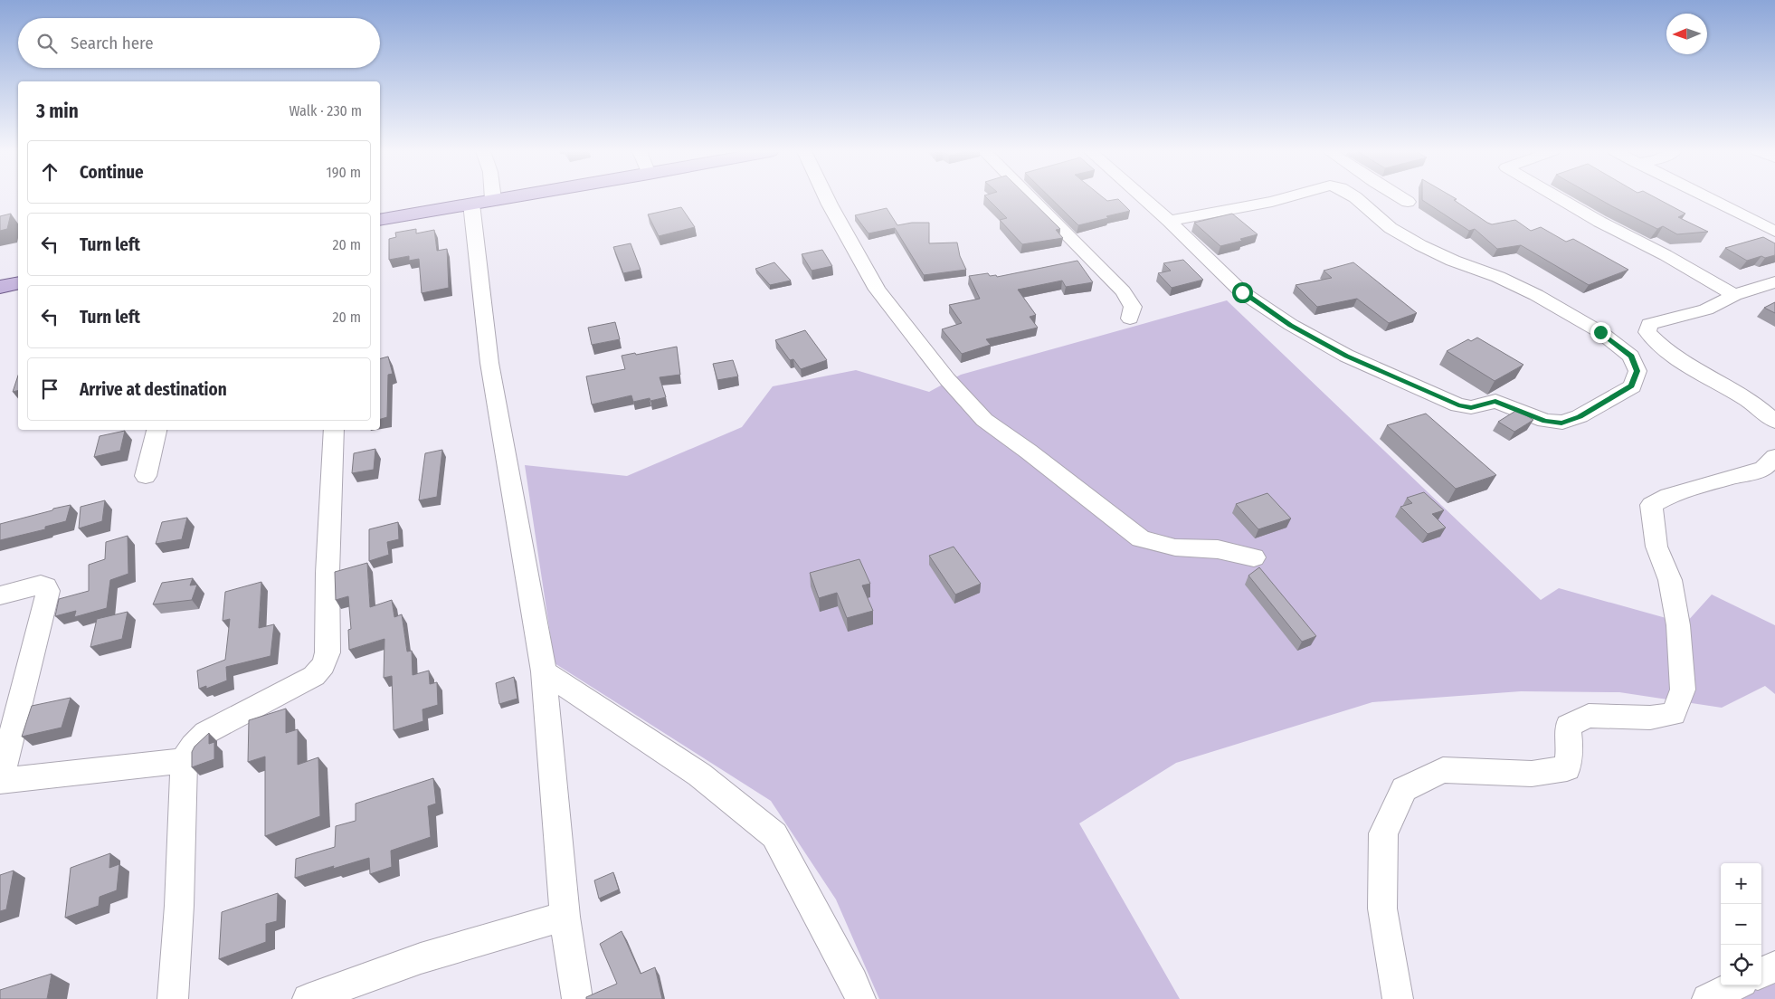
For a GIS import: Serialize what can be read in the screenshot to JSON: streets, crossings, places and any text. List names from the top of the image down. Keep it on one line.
{"north":"left","page":{"search":"Search here","heading":["3 min","Walk · 230 m"],"list":[["Continue","190 m"],["Turn left","20 m"],["Turn left","20 m"],"Arrive at destination"],"map_buttons":["+","−"]}}
